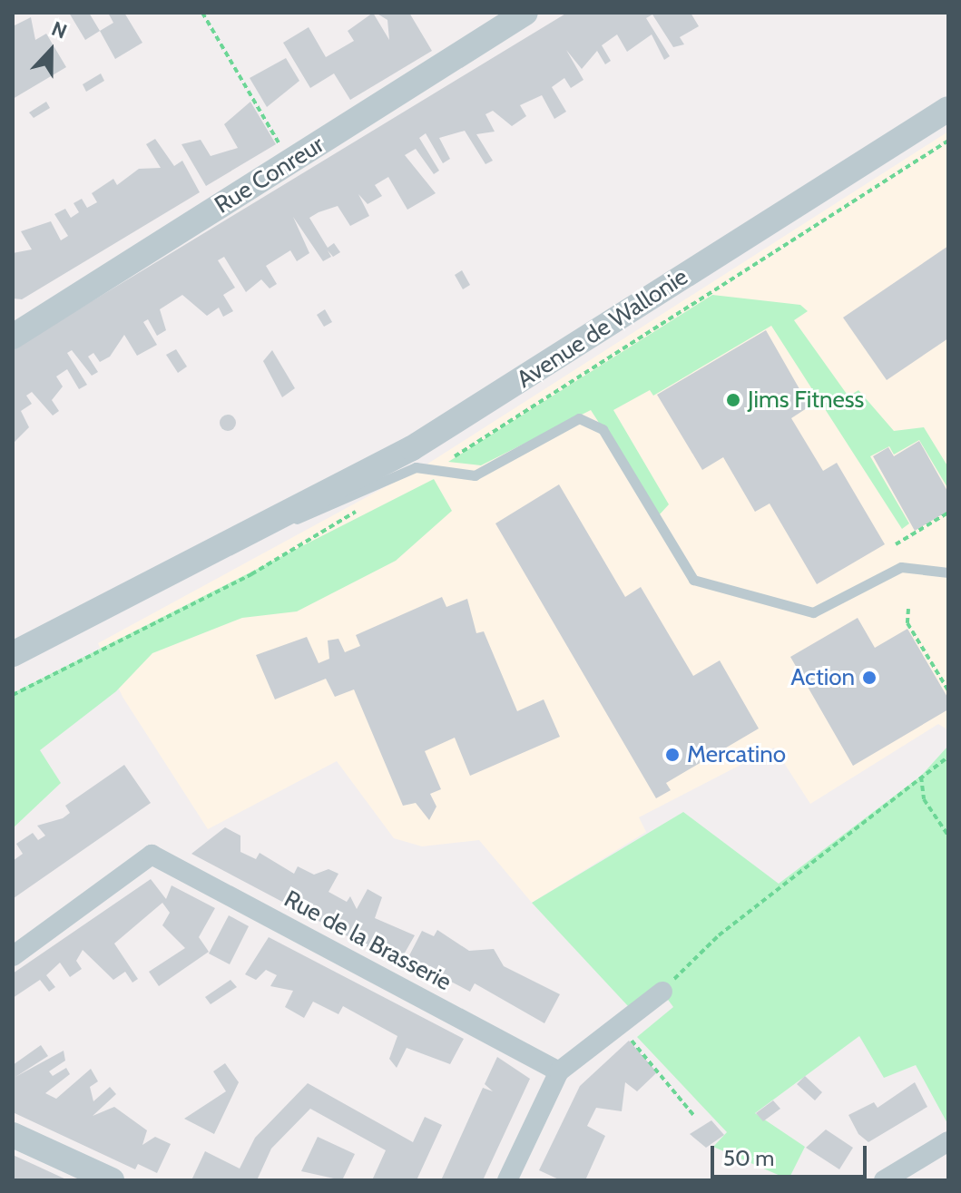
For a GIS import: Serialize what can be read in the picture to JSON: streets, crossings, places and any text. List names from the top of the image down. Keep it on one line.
{"streets":{"street":["Rue Conreur","Avenue de Wallonie","Rue de la Brasserie"]},"places":["Jims Fitness","Action","Mercatino"],"scale_bar":"50 m","north":"top"}
